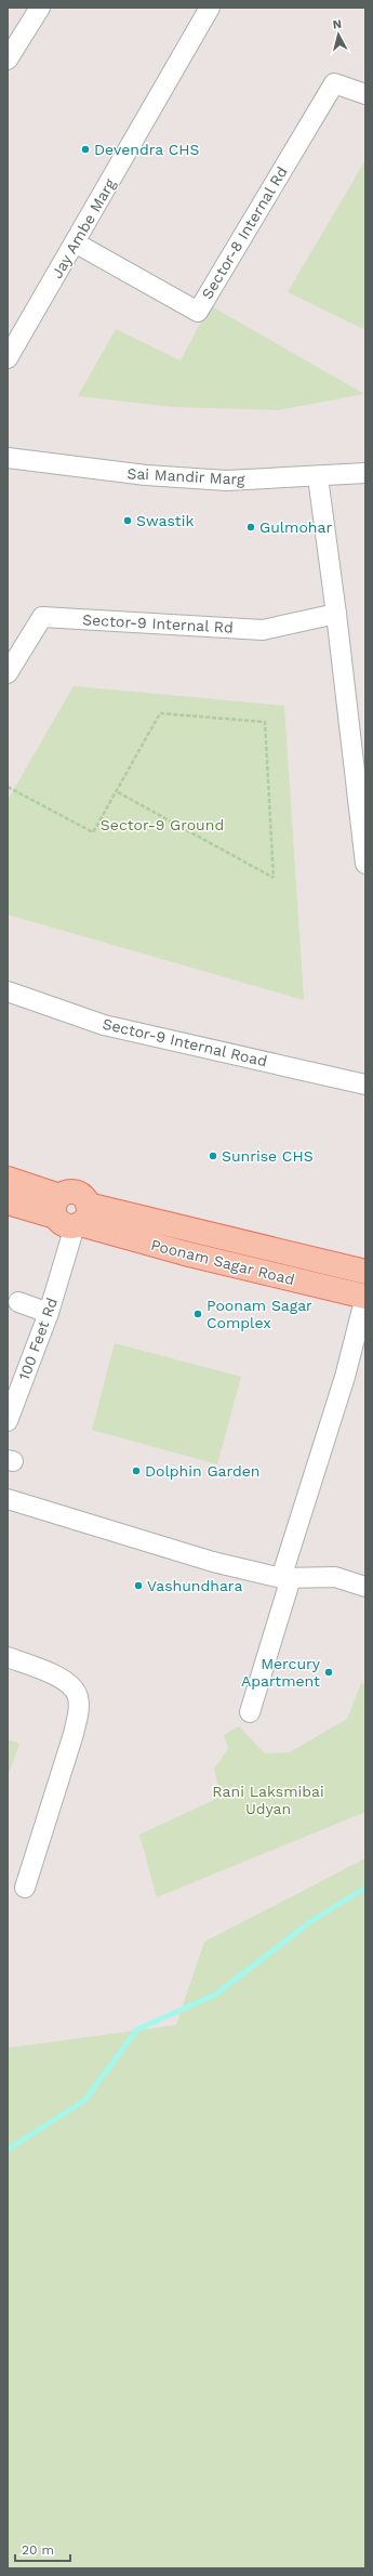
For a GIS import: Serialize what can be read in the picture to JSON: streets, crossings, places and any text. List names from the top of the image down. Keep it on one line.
{"streets":{"main road":["Poonam Sagar Road"],"street":["Jay Ambe Marg","Sector-8 Internal Rd","Sai Mandir Marg","Sector-9 Internal Rd","Sector-9 Internal Road","100 Feet Rd"]},"crossings":[["Jay Ambe Marg","Sector-8 Internal Rd"],["Poonam Sagar Road","100 Feet Rd"]],"parks":["Sector-9 Ground","Rani Laksmibai Udyan"],"places":["Devendra CHS","Swastik","Gulmohar","Sunrise CHS","Poonam Sagar Complex","Dolphin Garden","Vashundhara","Mercury Apartment"],"scale_bar":"20 m","north":"top"}
